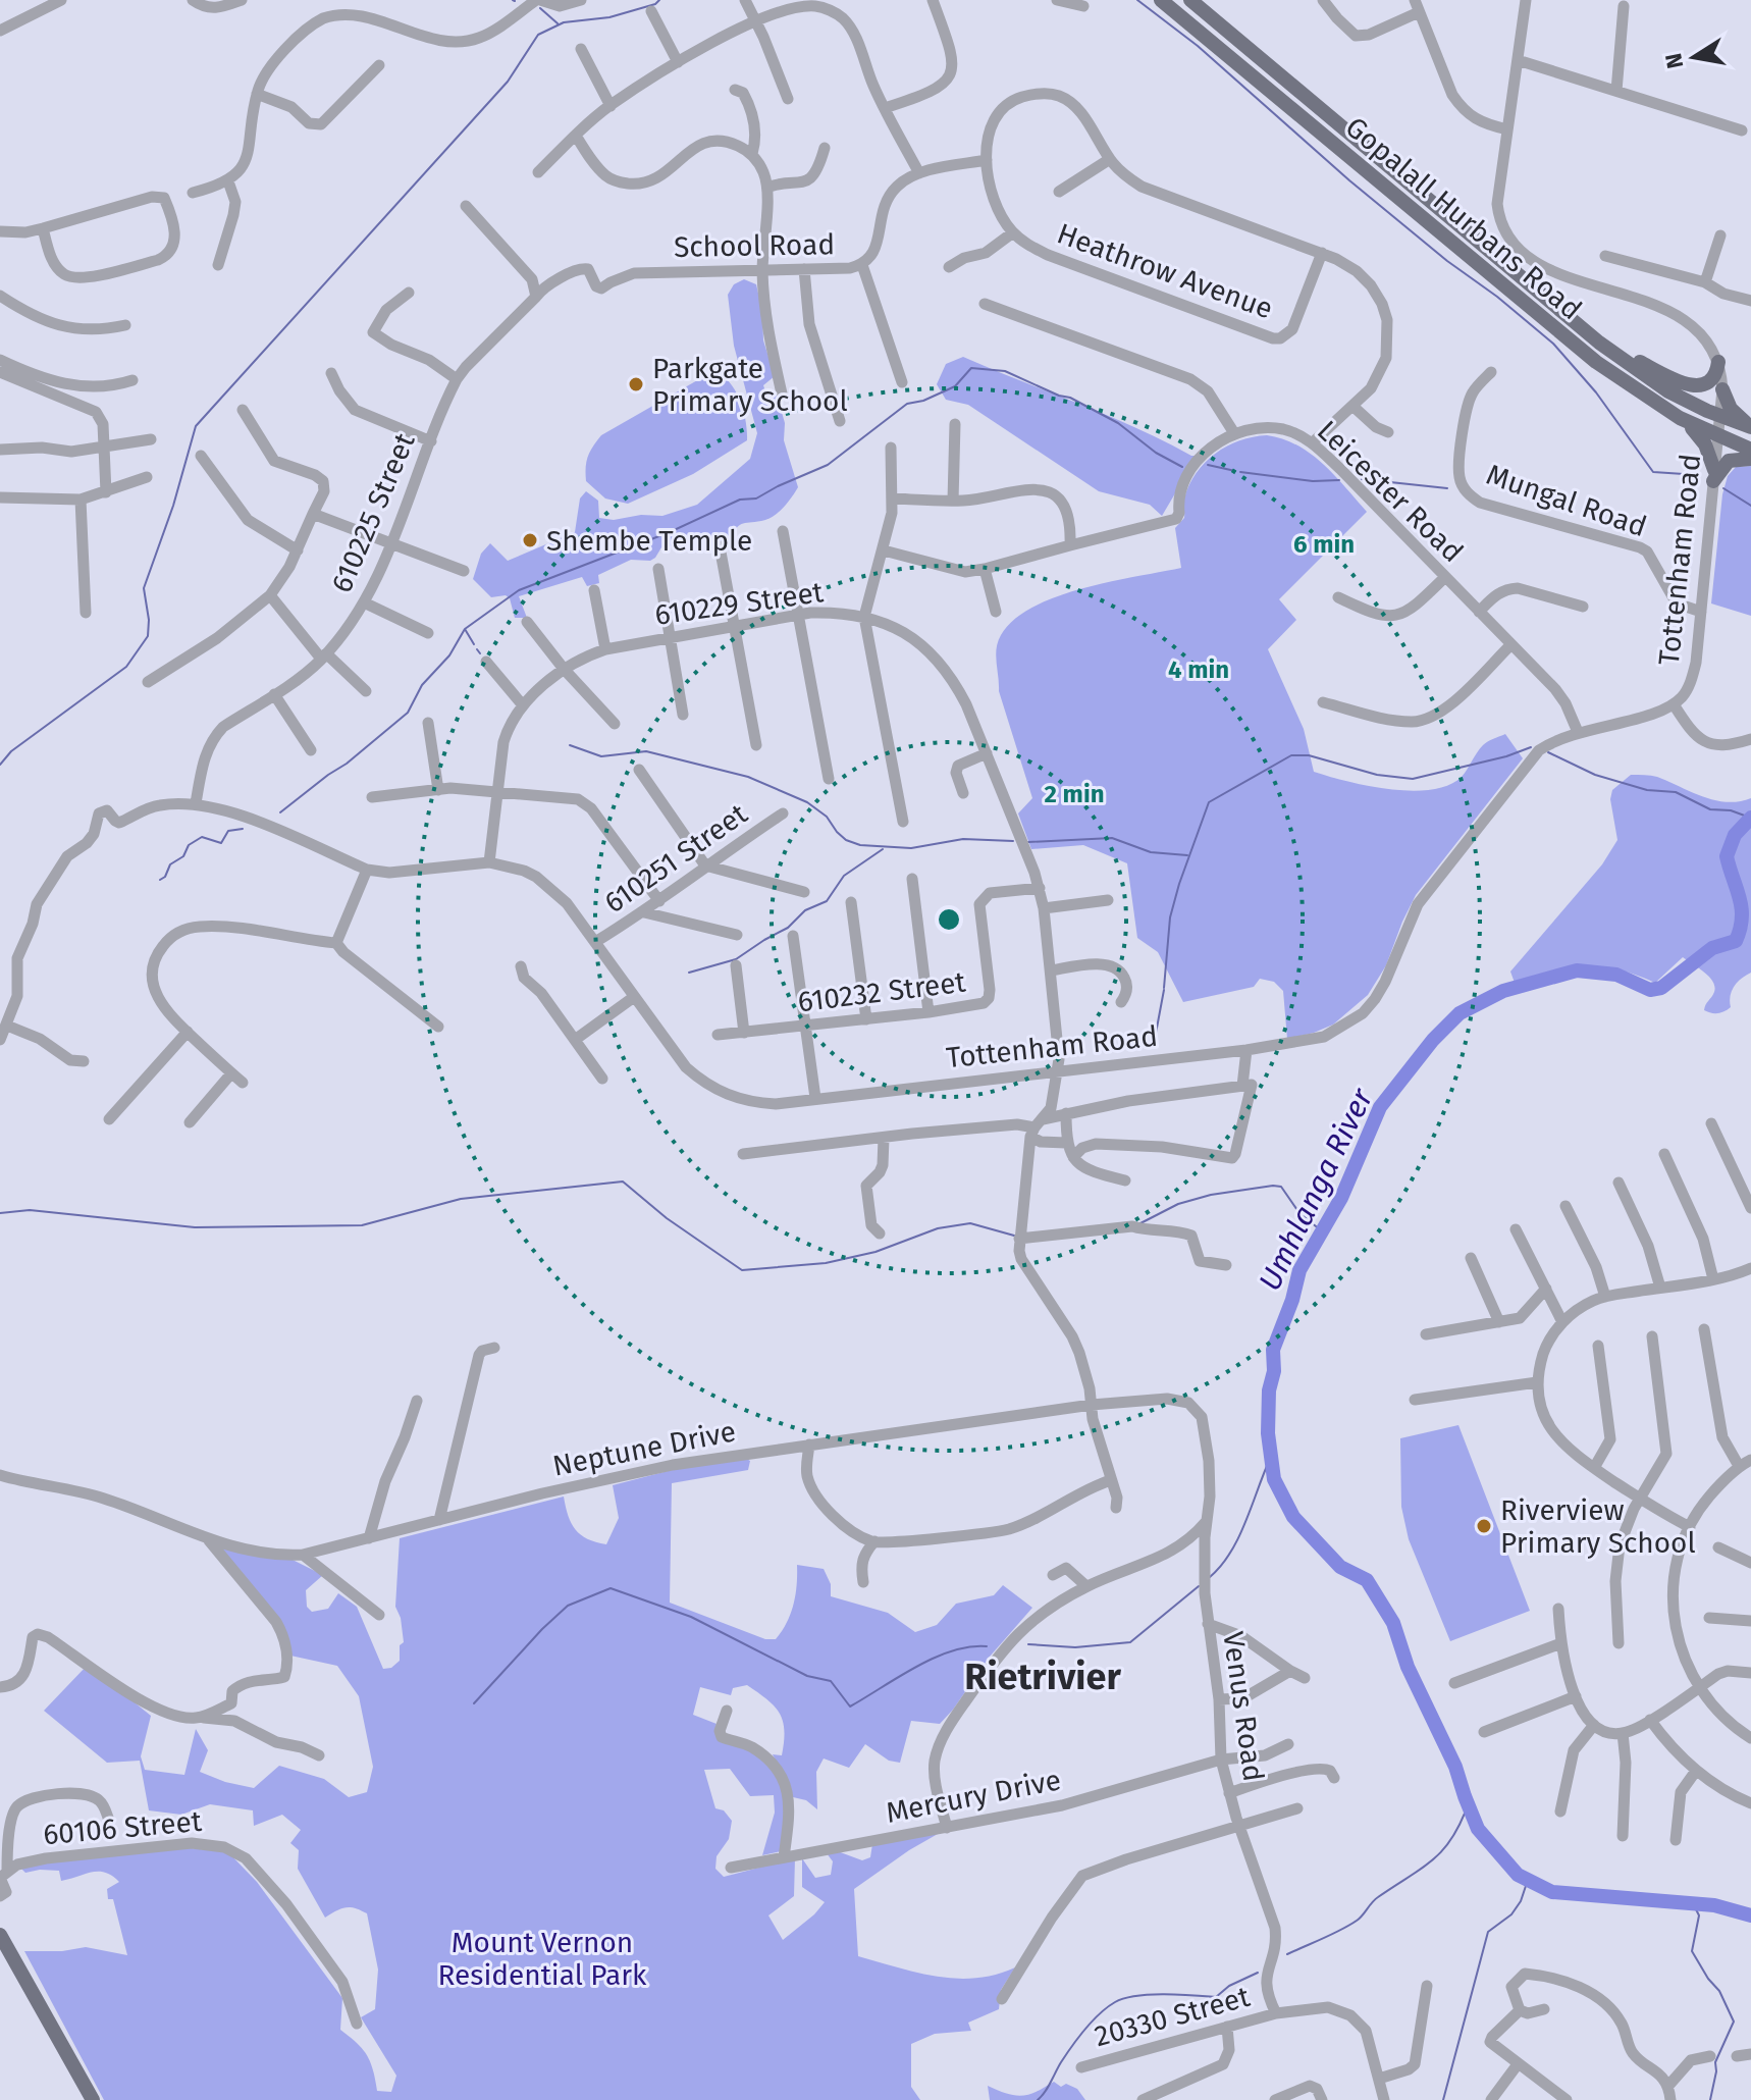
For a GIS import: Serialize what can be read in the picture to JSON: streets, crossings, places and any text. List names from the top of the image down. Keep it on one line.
{"streets":{"main road":["Gopalall Hurbans Road"],"street":["School Road","Heathrow Avenue","Leicester Road","Mungal Road","610225 Street","Tottenham Road","610229 Street","610251 Street","610232 Street","Neptune Drive","Venus Road","Mercury Drive","60106 Street","20330 Street"]},"crossings":[["Gopalall Hurbans Road","Tottenham Road"],["School Road","610225 Street"],["Leicester Road","Tottenham Road"],["Mungal Road","Tottenham Road"],["610225 Street","Tottenham Road"],["Tottenham Road","610229 Street"],["Tottenham Road","610251 Street"],["610229 Street","610232 Street"],["Neptune Drive","Venus Road"],["Venus Road","Mercury Drive"],["Venus Road","20330 Street"]],"districts":["Rietrivier"],"water":["Umhlanga River"],"parks":["Mount Vernon Residential Park"],"places":["Parkgate Primary School","Shembe Temple","Riverview Primary School"],"north":"left","rings":["6 min","4 min","2 min"]}
